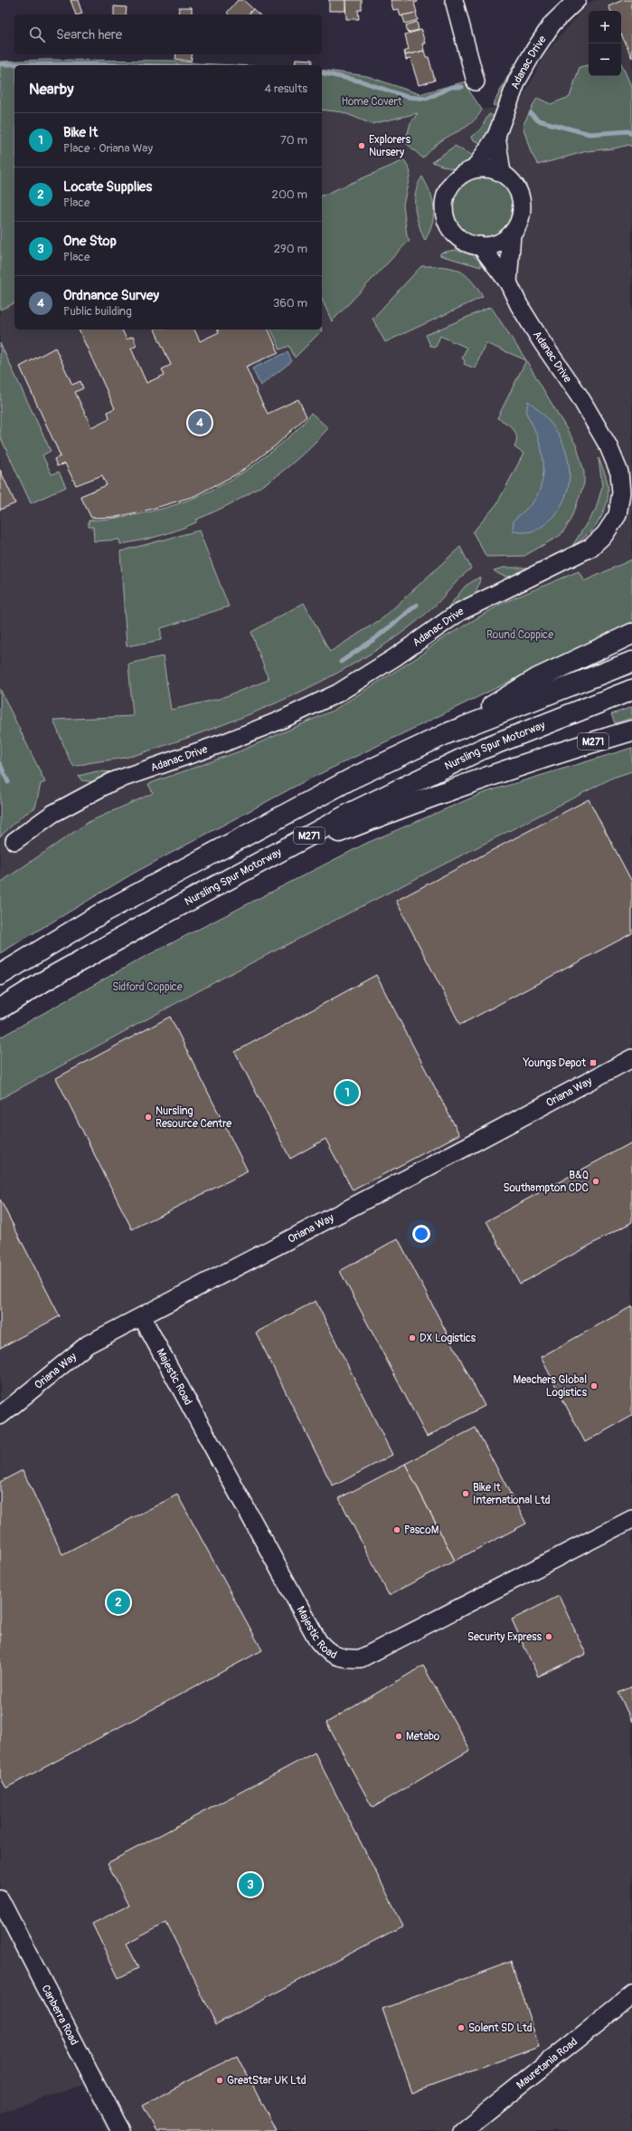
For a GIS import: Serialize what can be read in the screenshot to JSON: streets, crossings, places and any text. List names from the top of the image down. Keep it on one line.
{"streets":{"highway":["M271","Nursling Spur Motorway"],"street":["Adanac Drive","Oriana Way","Majestic Road","Canberra Road","Mauretania Road"]},"crossings":[["M271","Nursling Spur Motorway"],["Oriana Way","Majestic Road"]],"parks":["Home Covert","Round Coppice","Sidford Coppice"],"places":{"other":["Explorers Nursery","Nursling Resource Centre","B&Q Southampton CDC","DX Logistics","Meachers Global Logistics","Bike It International Ltd","PascoM","Security Express","Metabo","Solent SD Ltd","GreatStar UK Ltd"],"transit":["Youngs Depot"]},"page":{"map_buttons":["+","−"],"search":"Search here","heading":["Nearby","4 results"],"list":[{"mark":"1","name":"Bike It","note":"Place · Oriana Way","value":"70 m"},{"mark":"2","name":"Locate Supplies","note":"Place","value":"200 m"},{"mark":"3","name":"One Stop","note":"Place","value":"290 m"},{"mark":"4","name":"Ordnance Survey","note":"Public building","value":"360 m"}],"pins":["4","1","2","3"]}}
